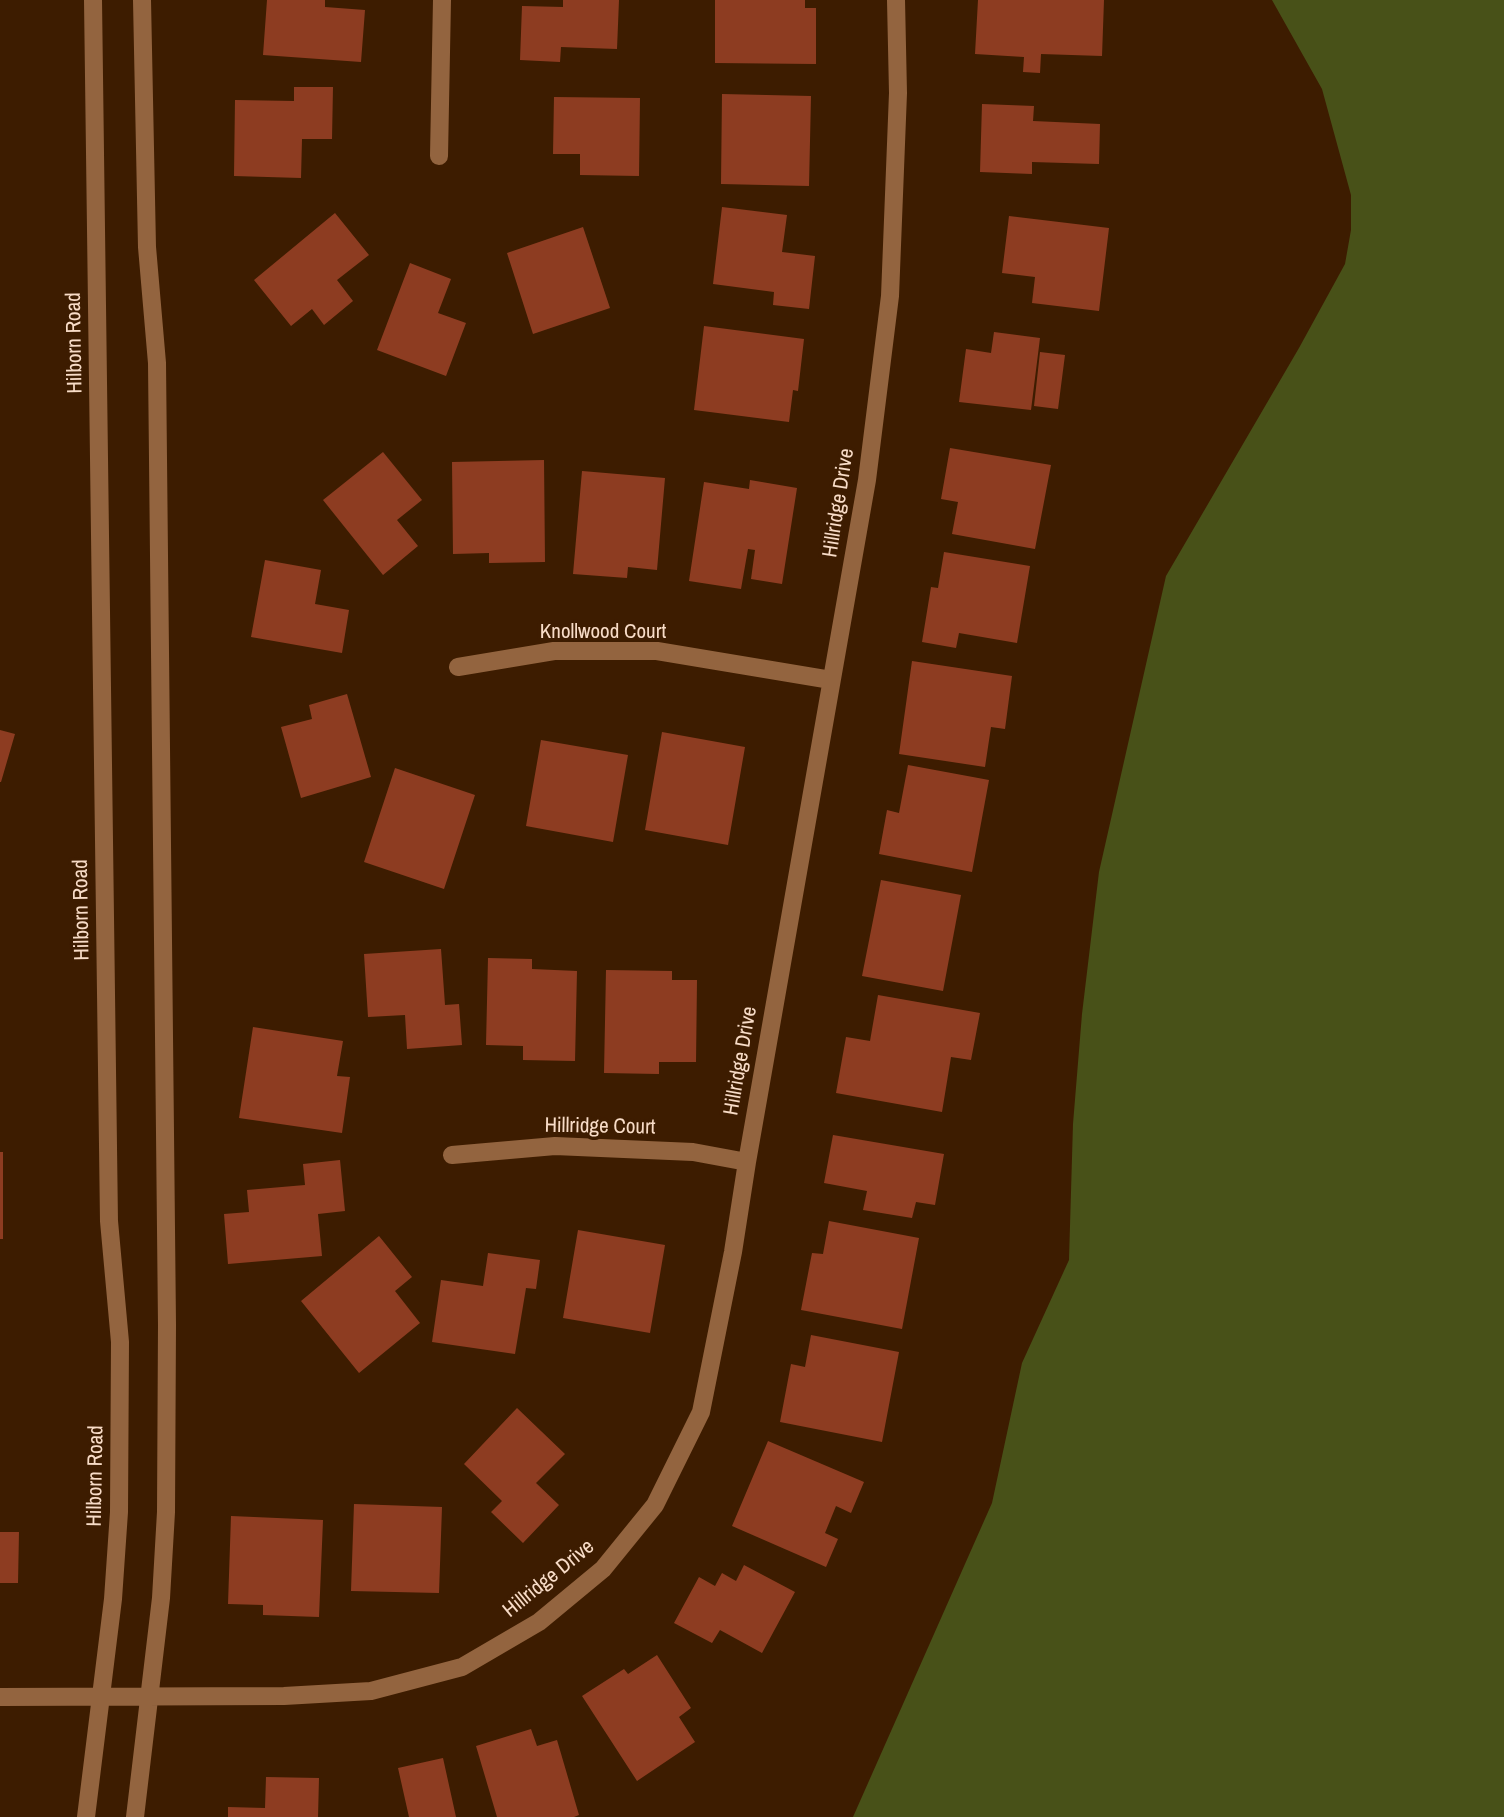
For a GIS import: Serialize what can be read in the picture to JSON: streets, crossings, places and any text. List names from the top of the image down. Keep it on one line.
{"streets":{"street":["Hilborn Road","Hillridge Drive","Knollwood Court","Hillridge Court"]},"crossings":[["Hilborn Road","Hillridge Drive"],["Hillridge Drive","Knollwood Court"],["Hillridge Drive","Hillridge Court"]]}
